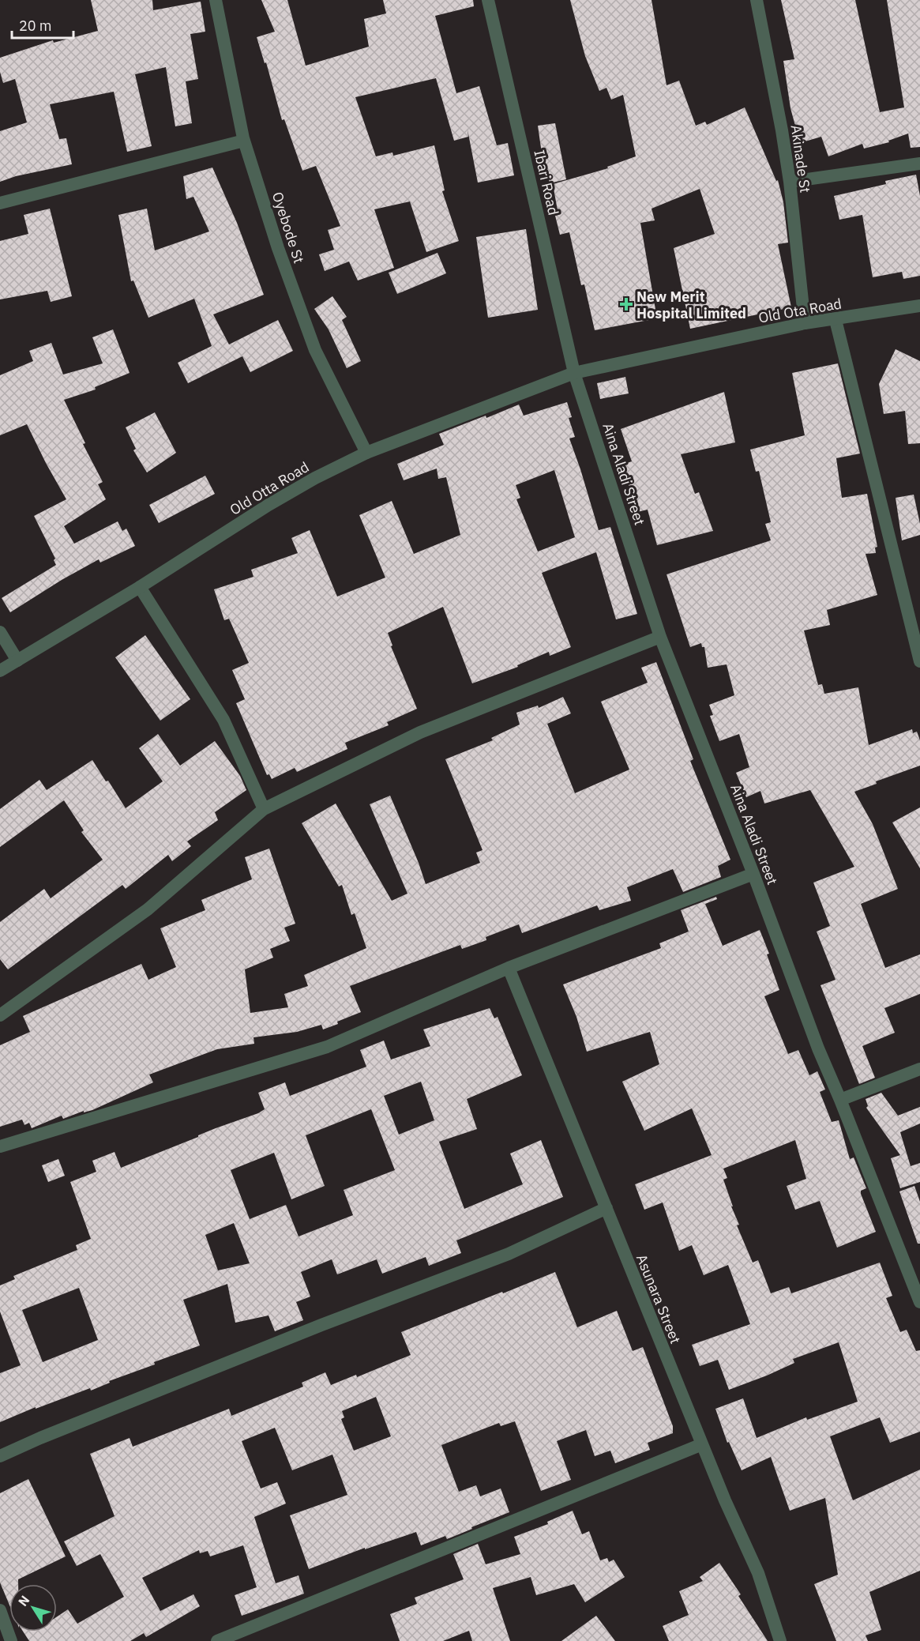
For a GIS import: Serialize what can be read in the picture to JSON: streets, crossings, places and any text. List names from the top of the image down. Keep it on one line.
{"streets":{"street":["Akinade St","Ibari Road","Oyebode St","Old Ota Road","Aina Aladi Street","Old Otta Road","Asunara Street"]},"crossings":[["Akinade St","Old Ota Road"],["Ibari Road","Old Ota Road"],["Ibari Road","Aina Aladi Street"],["Ibari Road","Old Otta Road"],["Oyebode St","Old Otta Road"],["Old Ota Road","Aina Aladi Street"],["Old Ota Road","Old Otta Road"],["Aina Aladi Street","Old Otta Road"]],"places":{"health":["New Merit Hospital Limited"]},"scale_bar":"20 m","north":"top left"}
